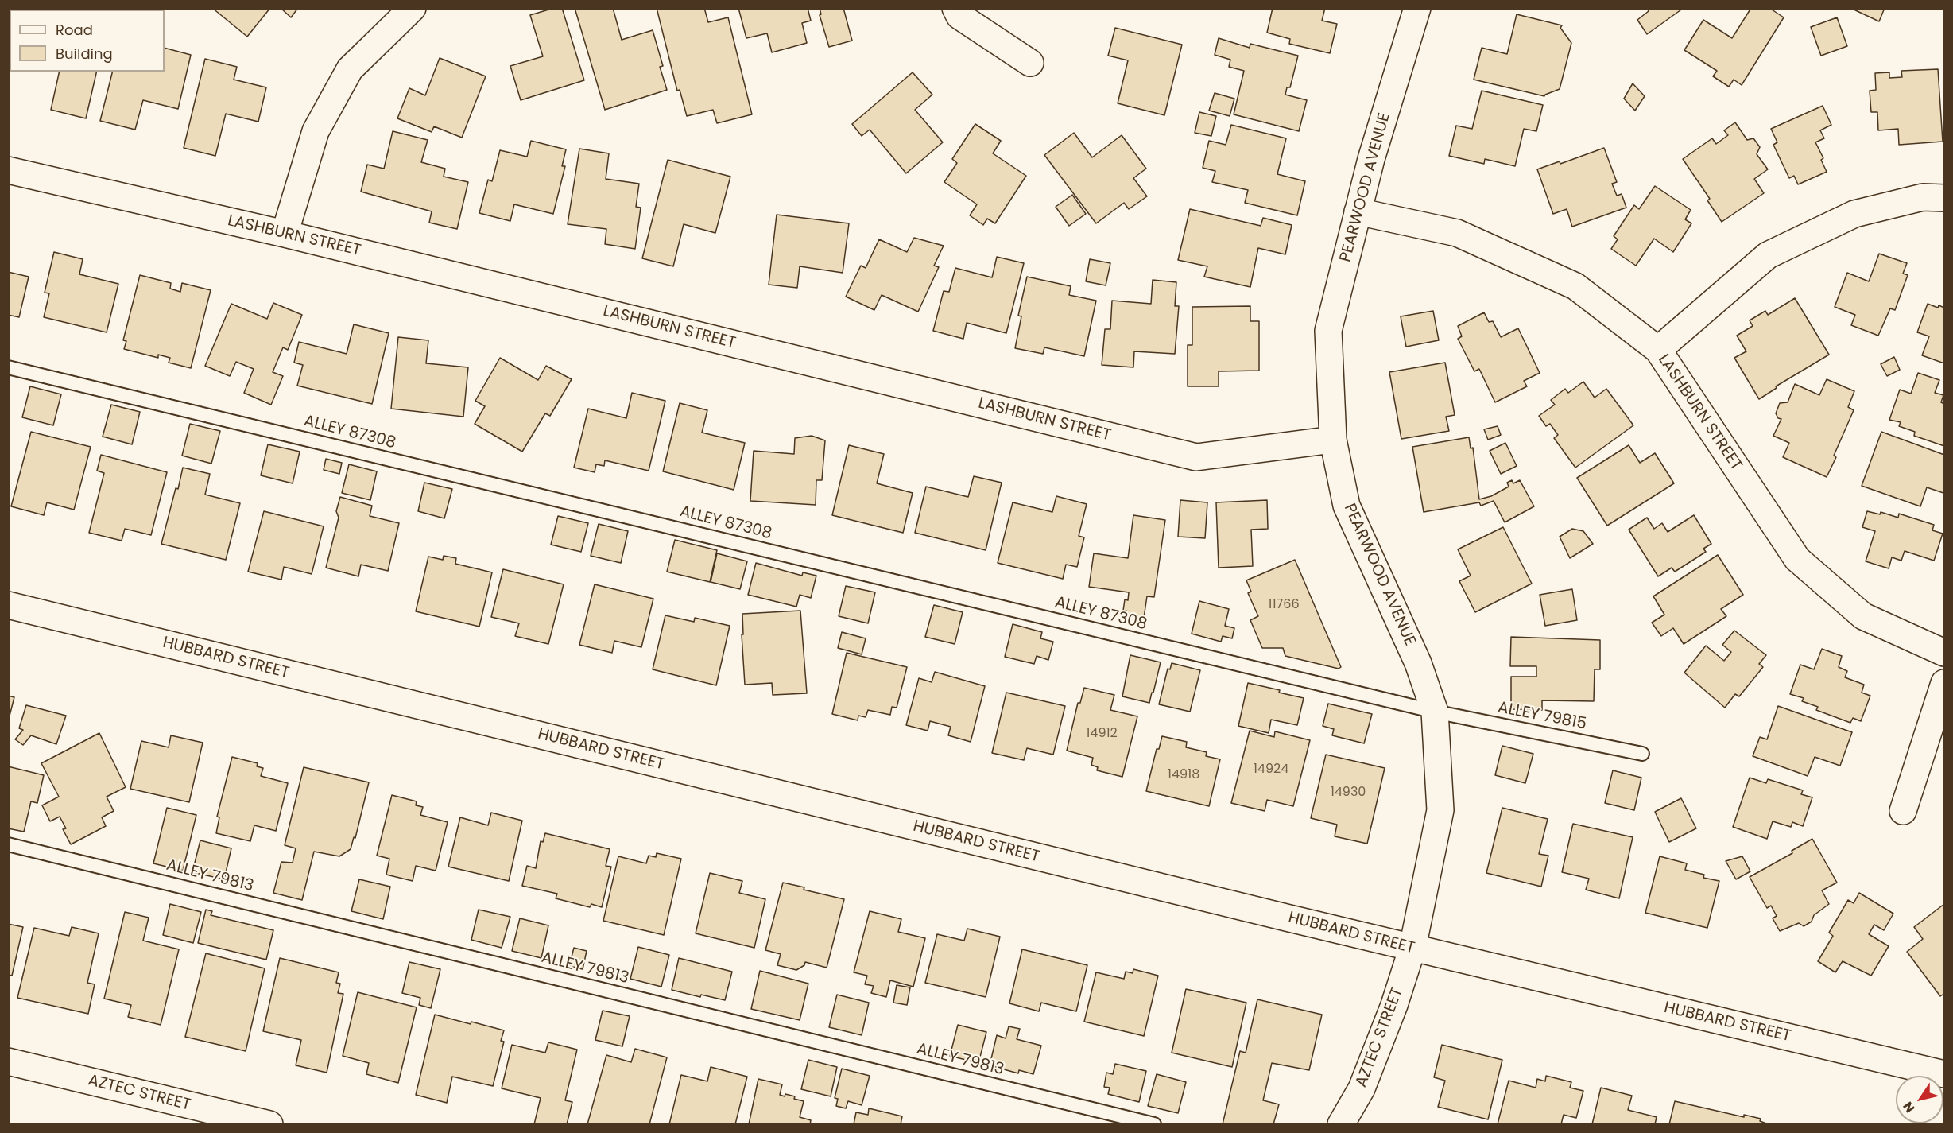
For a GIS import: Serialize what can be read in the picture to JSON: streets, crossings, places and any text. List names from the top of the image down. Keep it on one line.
{"streets":{"street":["PEARWOOD AVENUE","LASHBURN STREET","HUBBARD STREET","AZTEC STREET"],"lane":["ALLEY 87308","ALLEY 79815","ALLEY 79813"]},"crossings":[["PEARWOOD AVENUE","LASHBURN STREET"],["PEARWOOD AVENUE","ALLEY 87308"],["PEARWOOD AVENUE","HUBBARD STREET"],["PEARWOOD AVENUE","ALLEY 79815"],["PEARWOOD AVENUE","AZTEC STREET"],["ALLEY 87308","ALLEY 79815"],["HUBBARD STREET","AZTEC STREET"]],"house_numbers":["11766","14912","14924","14918","14930"],"legend":["Road","Building"],"north":"bottom left"}
